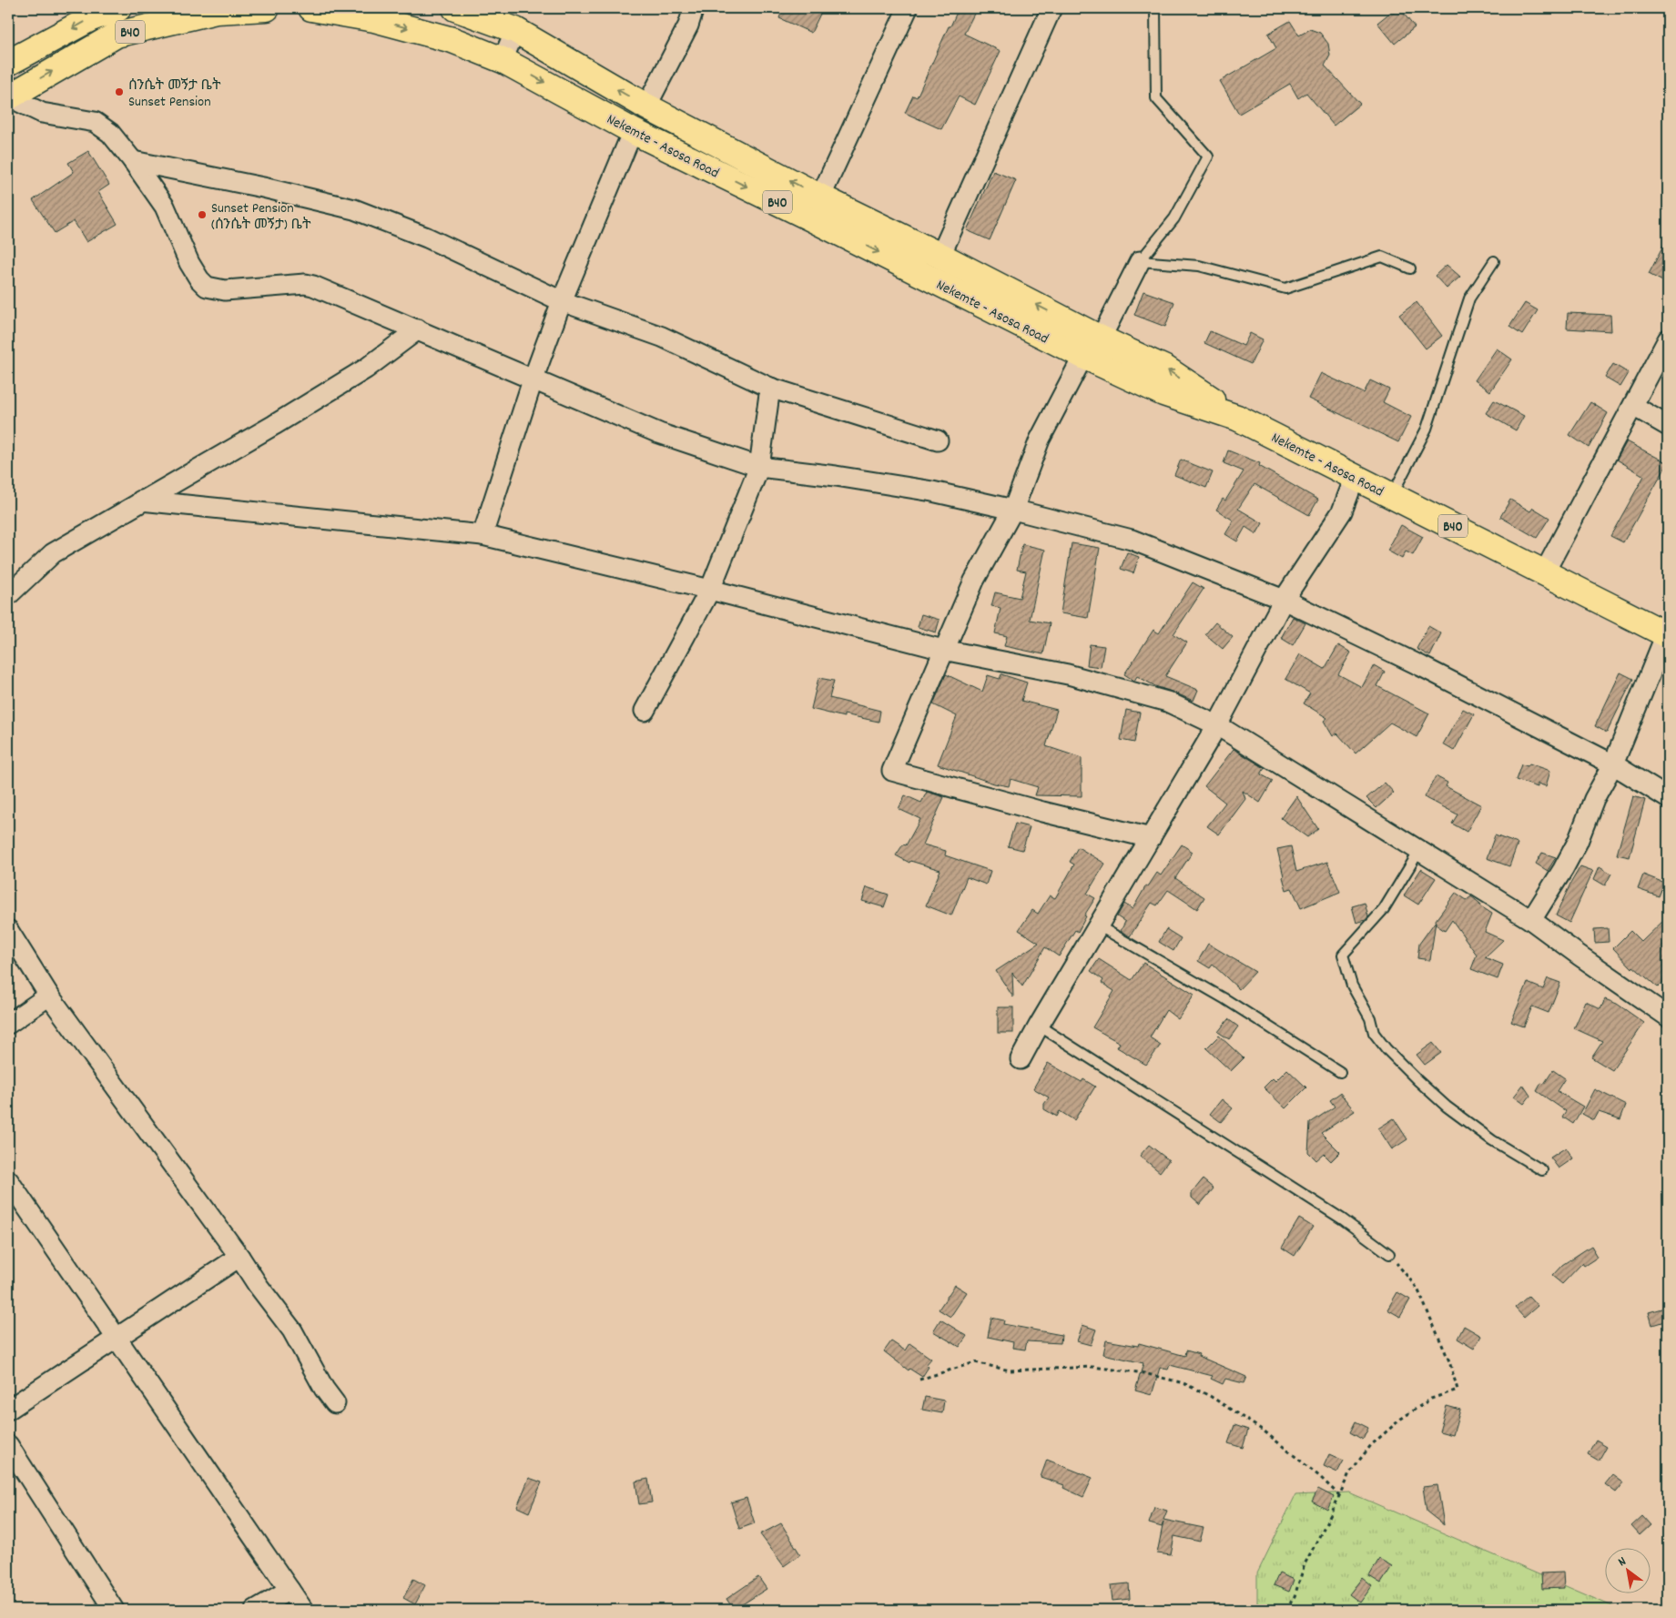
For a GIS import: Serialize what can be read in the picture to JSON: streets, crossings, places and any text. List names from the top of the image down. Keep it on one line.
{"streets":{"highway":["B40","Nekemte - Asosa Road"]},"crossings":[["B40","Nekemte - Asosa Road"]],"places":["ሰንሴት መኝታ ቤት Sunset Pension","Sunset Pension (ሰንሴት መኝታ) ቤት"],"north":"top left"}
